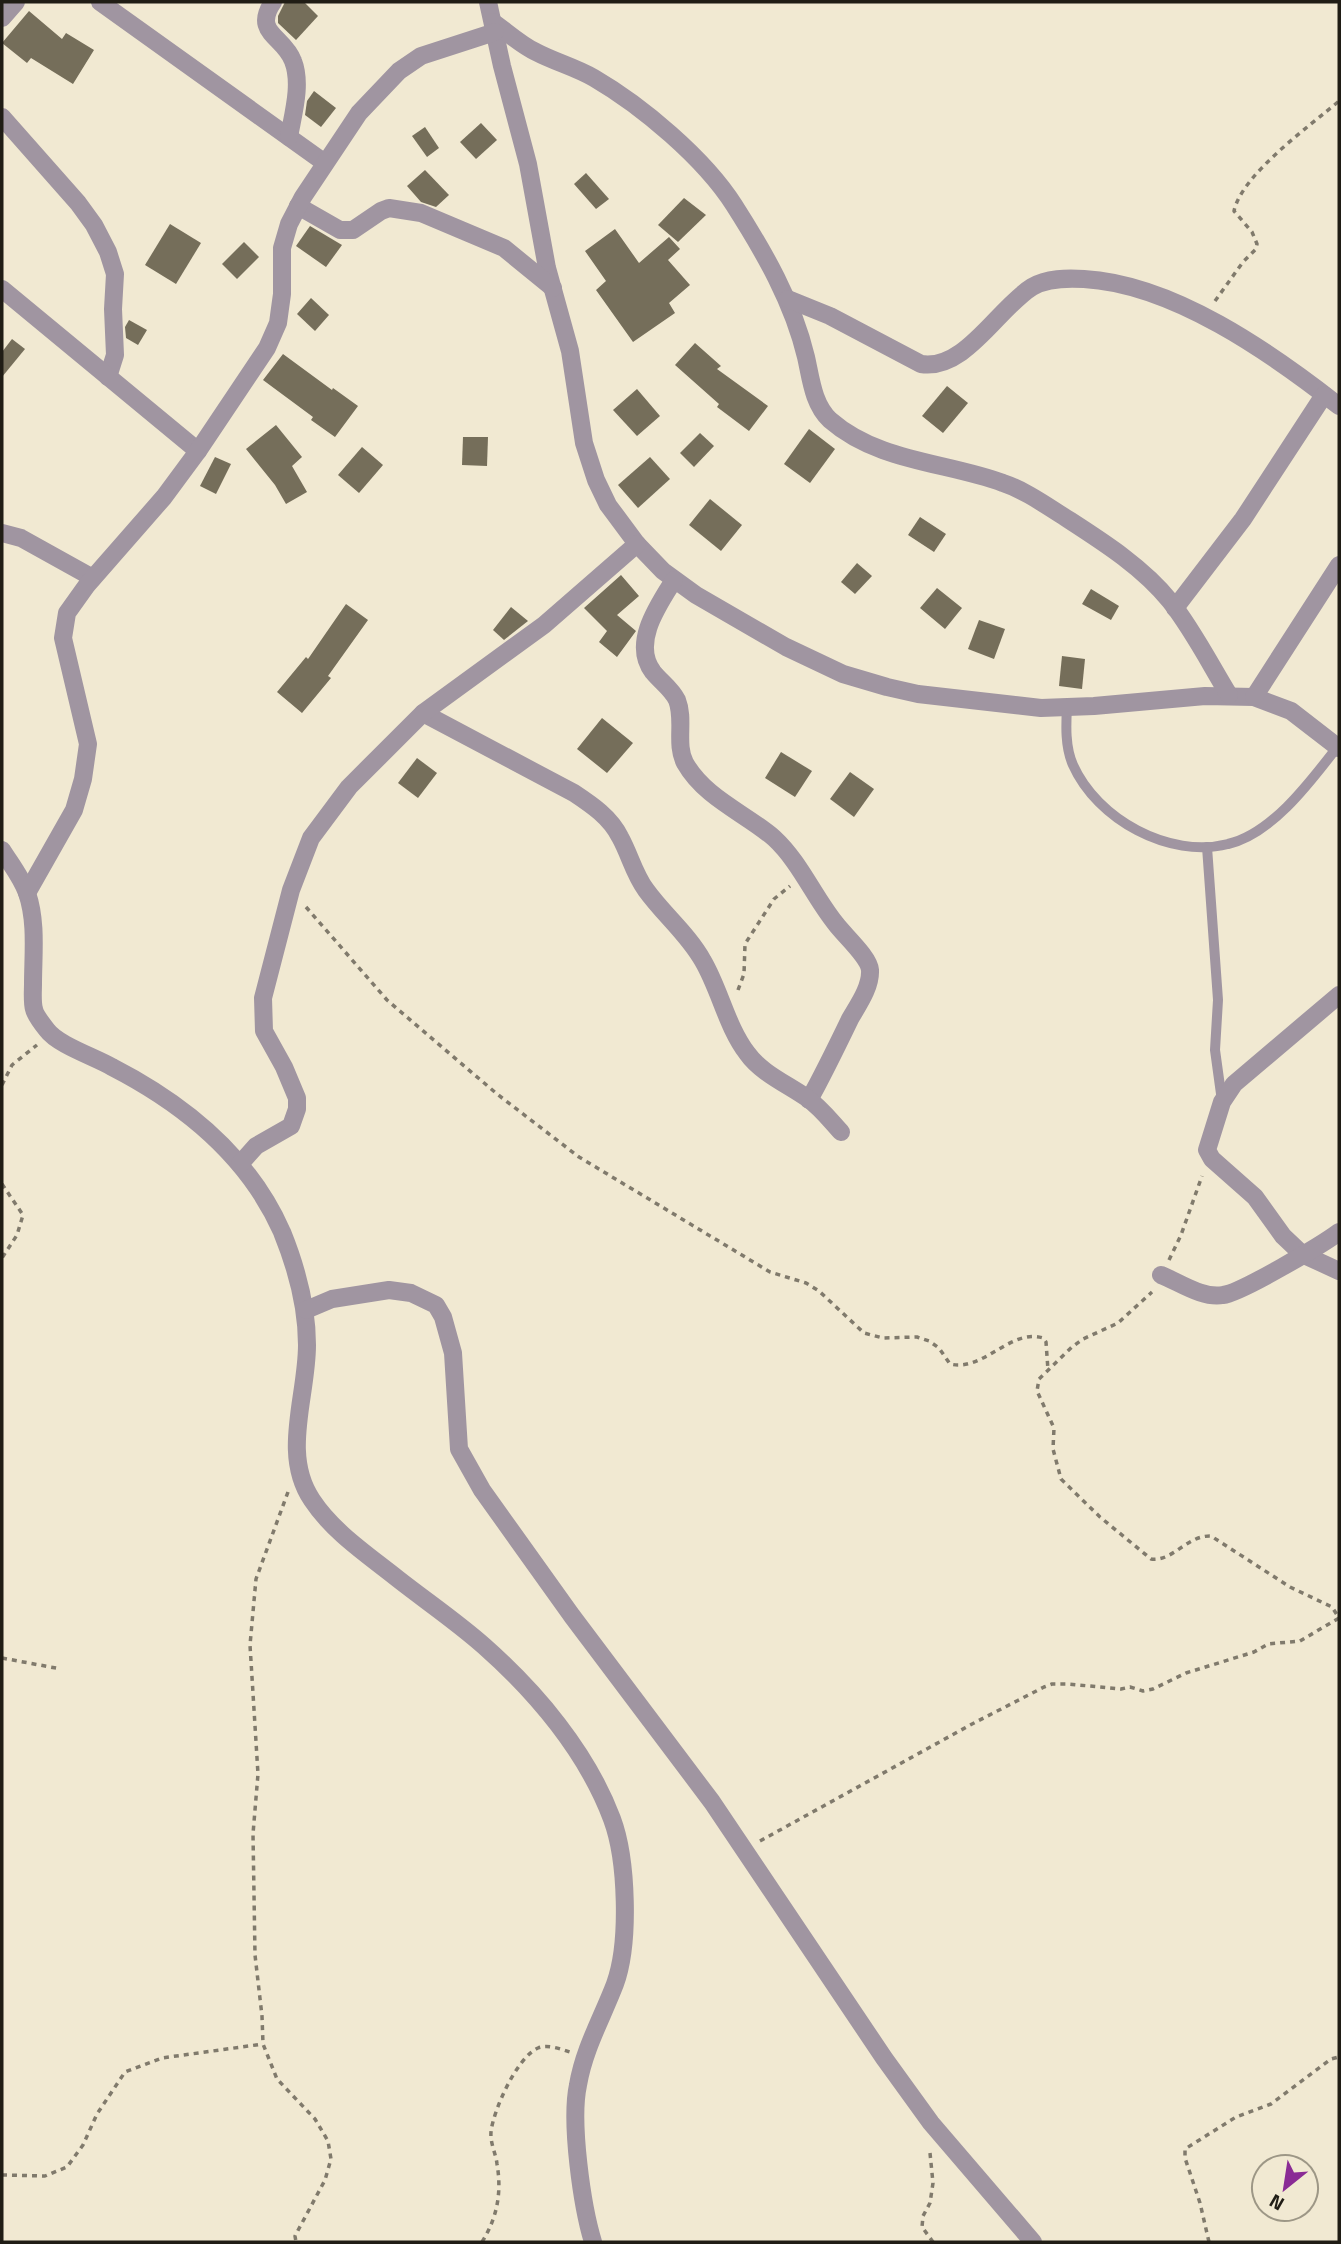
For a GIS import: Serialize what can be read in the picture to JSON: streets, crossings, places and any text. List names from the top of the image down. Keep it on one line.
{"north":"bottom left"}
